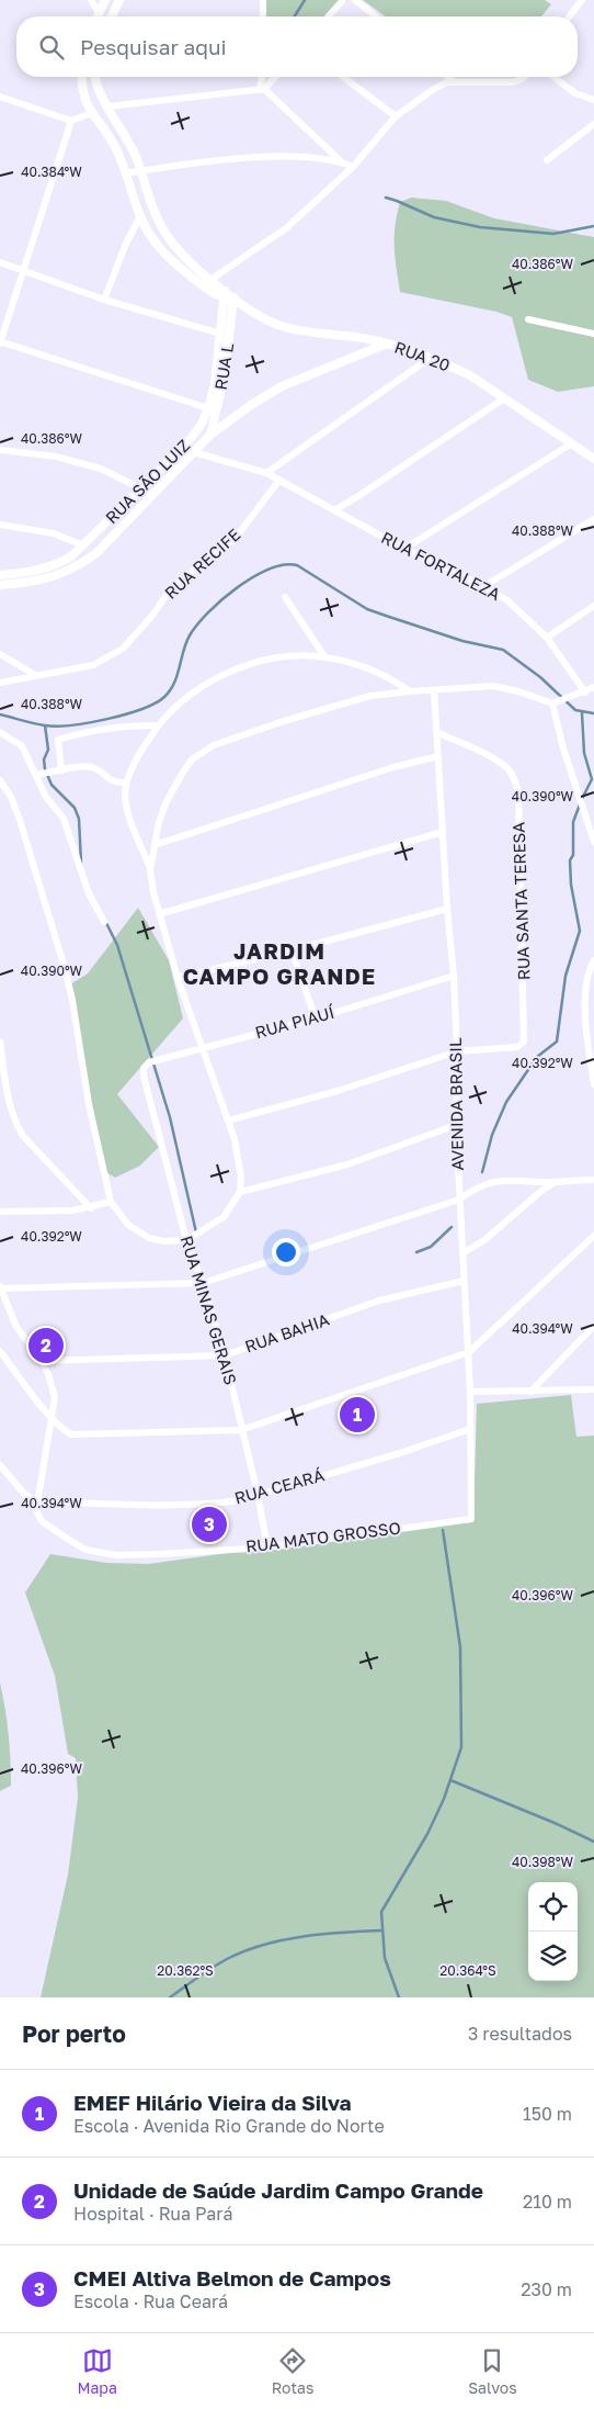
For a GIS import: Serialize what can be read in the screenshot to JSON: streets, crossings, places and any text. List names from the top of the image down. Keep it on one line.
{"streets":{"street":["RUA 20","RUA L","RUA SÃO LUIZ","RUA RECIFE","RUA FORTALEZA","RUA SANTA TERESA","RUA PIAUÍ","AVENIDA BRASIL","RUA MINAS GERAIS","RUA BAHIA","RUA CEARÁ","RUA MATO GROSSO"]},"crossings":[["RUA 20","RUA L"],["RUA 20","RUA SÃO LUIZ"],["RUA L","RUA SÃO LUIZ"],["RUA SÃO LUIZ","RUA FORTALEZA"],["RUA RECIFE","RUA FORTALEZA"],["RUA SANTA TERESA","AVENIDA BRASIL"],["RUA PIAUÍ","AVENIDA BRASIL"],["RUA PIAUÍ","RUA MINAS GERAIS"],["AVENIDA BRASIL","RUA BAHIA"],["AVENIDA BRASIL","RUA CEARÁ"],["AVENIDA BRASIL","RUA MATO GROSSO"],["RUA MINAS GERAIS","RUA BAHIA"],["RUA MINAS GERAIS","RUA CEARÁ"],["RUA MINAS GERAIS","RUA MATO GROSSO"],["RUA CEARÁ","RUA MATO GROSSO"]],"districts":["JARDIM CAMPO GRANDE"],"page":{"search":"Pesquisar aqui","pins":["2","1","3"],"heading":["Por perto","3 resultados"],"list":[{"mark":"1","name":"EMEF Hilário Vieira da Silva","note":"Escola · Avenida Rio Grande do Norte","value":"150 m"},{"mark":"2","name":"Unidade de Saúde Jardim Campo Grande","note":"Hospital · Rua Pará","value":"210 m"},{"mark":"3","name":"CMEI Altiva Belmon de Campos","note":"Escola · Rua Ceará","value":"230 m"}],"nav":["Mapa","Rotas","Salvos"]},"coordinates":["40.384°W","40.386°W","40.388°W","40.390°W","40.392°W","40.394°W","40.396°W","40.398°W","20.362°S","20.364°S"]}
